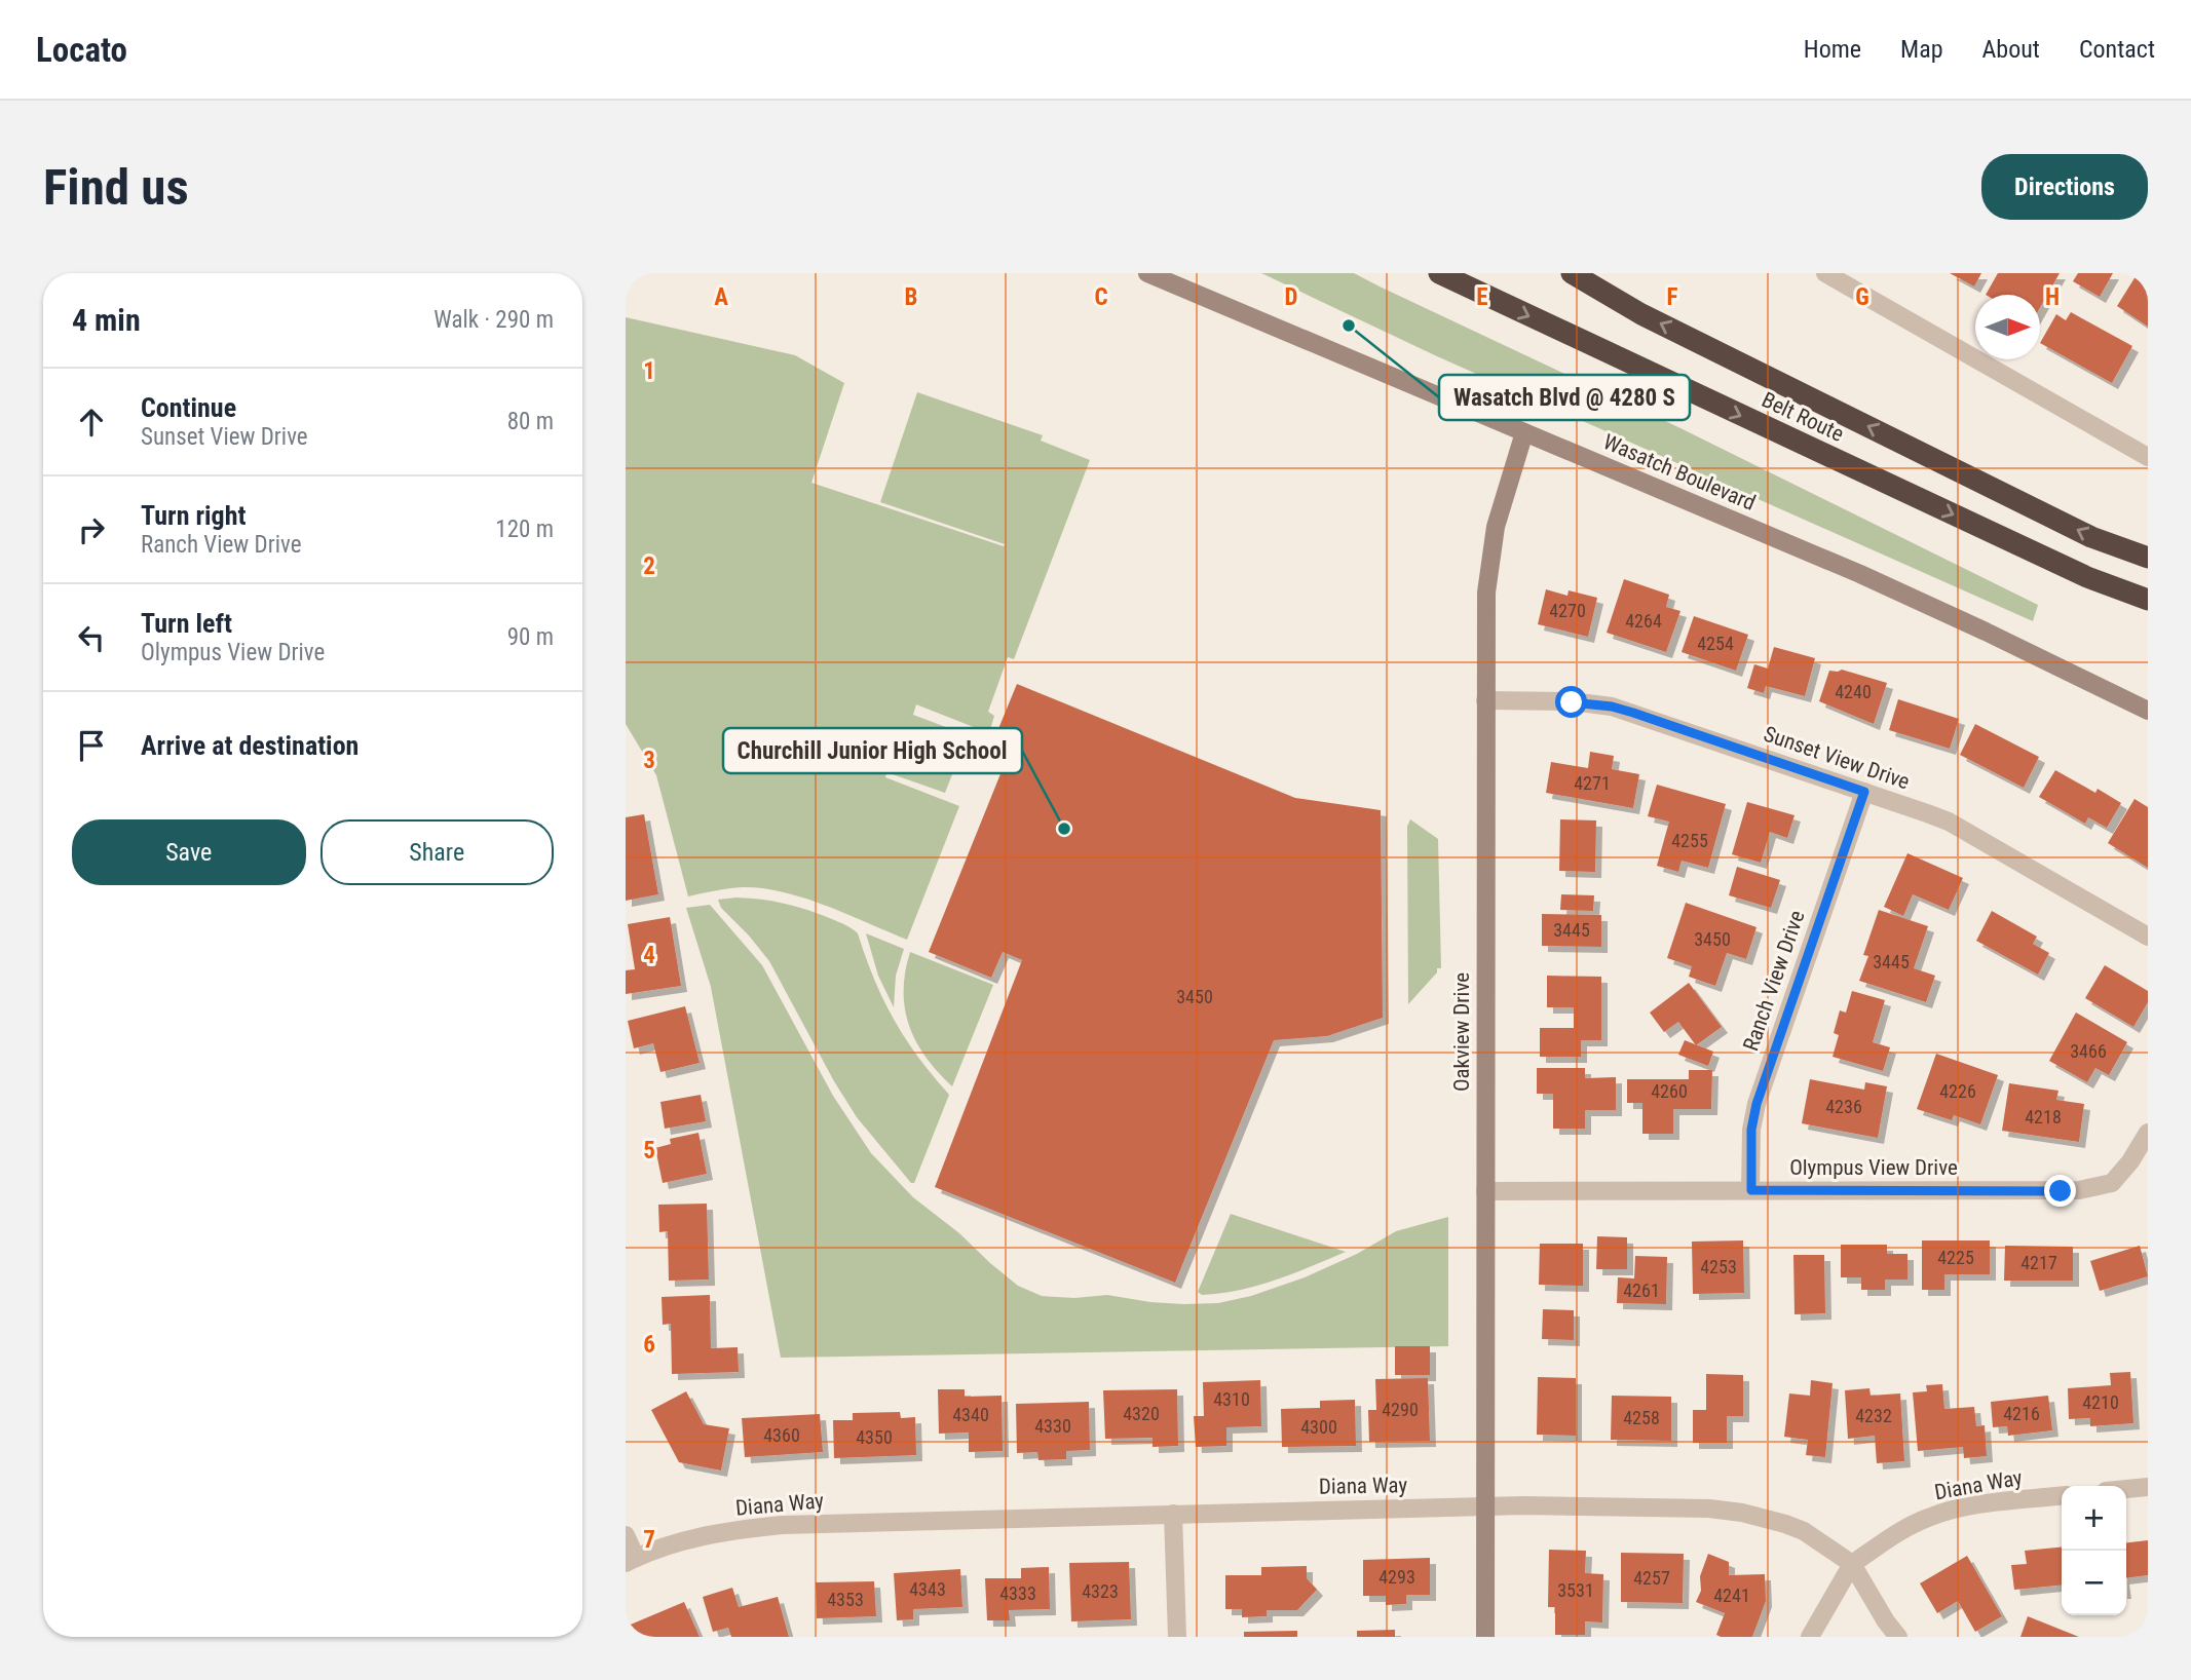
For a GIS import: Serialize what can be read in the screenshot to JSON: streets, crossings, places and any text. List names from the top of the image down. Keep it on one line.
{"streets":{"highway":["Belt Route"],"street":["Wasatch Boulevard","Sunset View Drive","Ranch View Drive","Oakview Drive","Olympus View Drive","Diana Way"]},"crossings":[["Wasatch Boulevard","Oakview Drive"],["Sunset View Drive","Ranch View Drive"],["Sunset View Drive","Oakview Drive"],["Ranch View Drive","Olympus View Drive"],["Oakview Drive","Olympus View Drive"],["Oakview Drive","Diana Way"]],"places":["Wasatch Blvd @ 4280 S","Churchill Junior High School"],"house_numbers":["4270","4264","4254","4240","4271","4255","3445","3450","3445","3450","3466","4260","4226","4236","4218","4225","4217","4253","4261","4310","4210","4290","4320","4216","4340","4232","4258","4330","4300","4360","4350","4293","4257","4343","3531","4323","4333","4241","4353"],"north":"right","page":{"header":"Locato","nav":["Home","Map","About","Contact"],"buttons":["Directions",["Save","Share"]],"title":"Find us","heading":["4 min","Walk · 290 m"],"list":[["Continue","Sunset View Drive","80 m"],["Turn right","Ranch View Drive","120 m"],["Turn left","Olympus View Drive","90 m"],"Arrive at destination"],"map_buttons":["+","−"]},"grid":{"columns":["A","B","C","D","E","F","G","H"],"rows":["1","2","3","4","5","6","7"]}}
